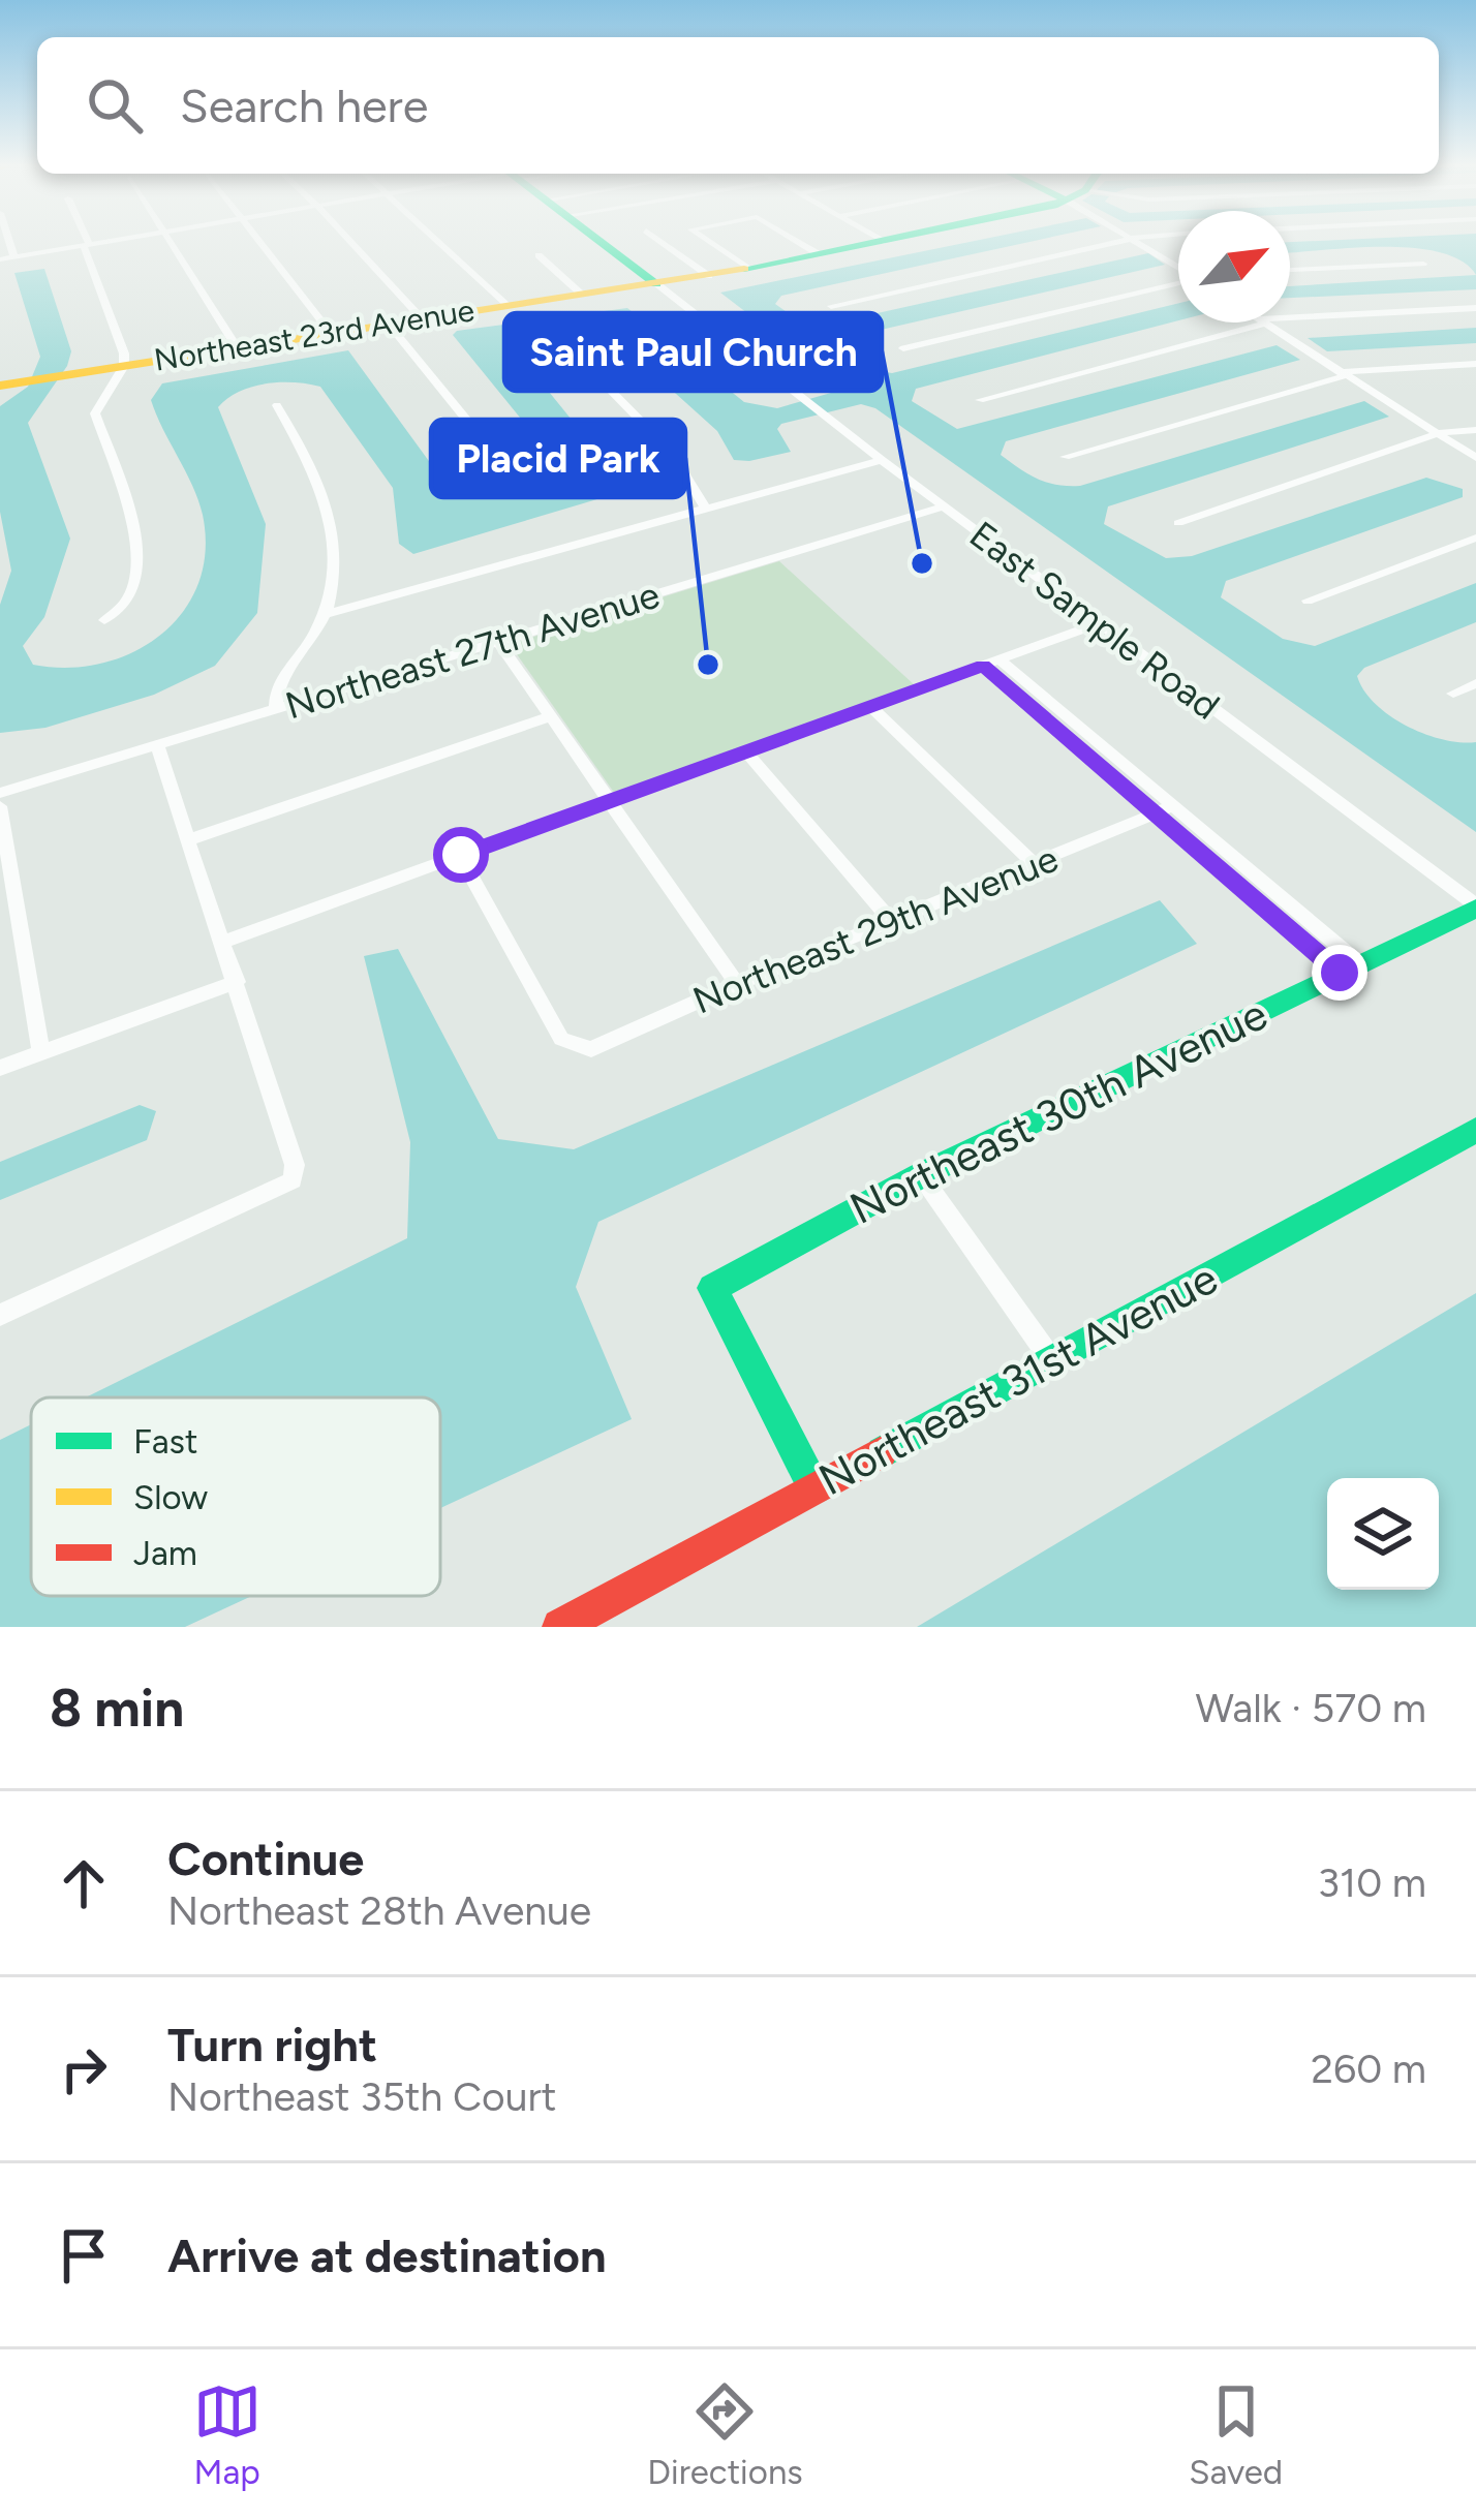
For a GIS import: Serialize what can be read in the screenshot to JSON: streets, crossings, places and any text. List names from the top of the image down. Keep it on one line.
{"streets":{"street":["Northeast 23rd Avenue","East Sample Road","Northeast 27th Avenue","Northeast 29th Avenue","Northeast 30th Avenue","Northeast 31st Avenue"]},"crossings":[["Northeast 23rd Avenue","East Sample Road"],["East Sample Road","Northeast 27th Avenue"],["East Sample Road","Northeast 30th Avenue"],["Northeast 30th Avenue","Northeast 31st Avenue"]],"places":["Saint Paul Church","Placid Park"],"legend":["Fast","Slow","Jam"],"north":"top right","page":{"search":"Search here","heading":["8 min","Walk · 570 m"],"list":[["Continue","Northeast 28th Avenue","310 m"],["Turn right","Northeast 35th Court","260 m"],"Arrive at destination"],"nav":["Map","Directions","Saved"]}}
